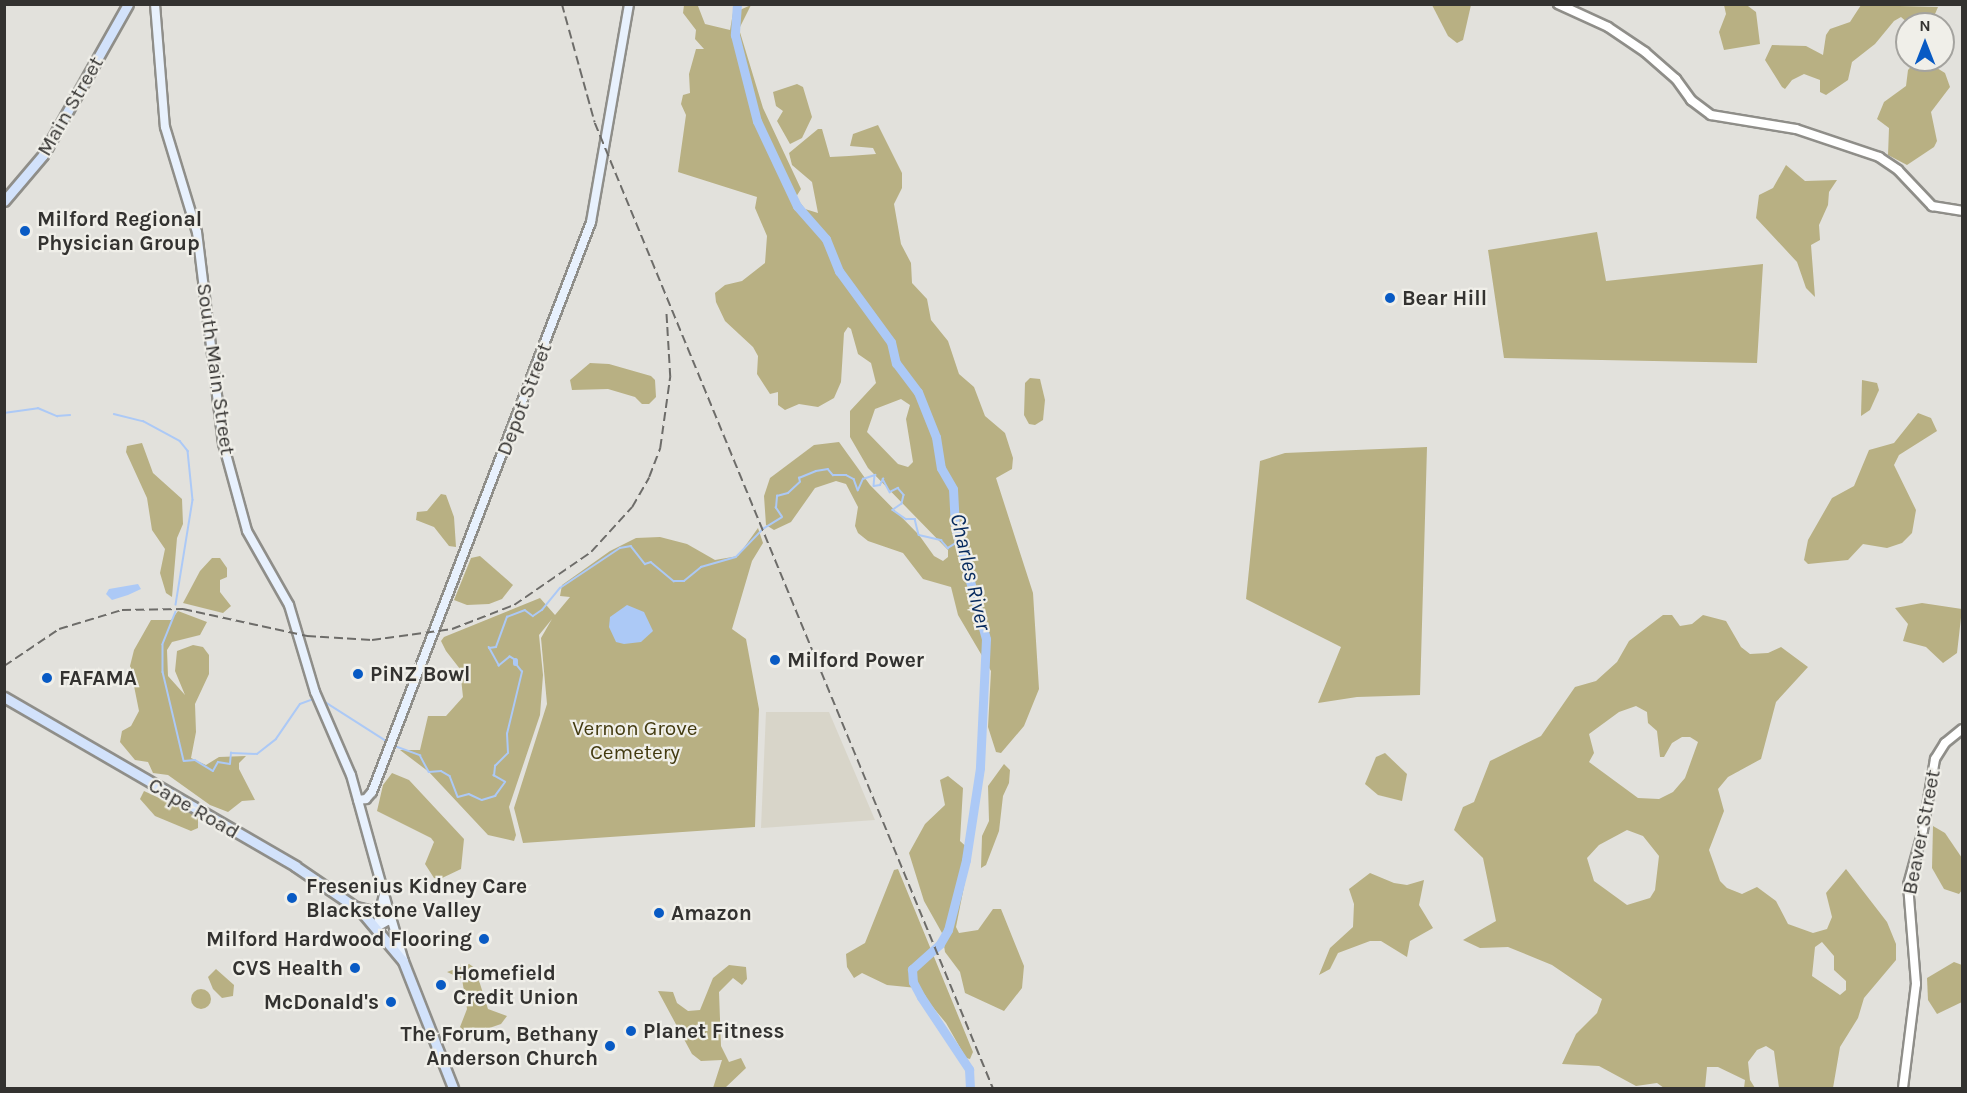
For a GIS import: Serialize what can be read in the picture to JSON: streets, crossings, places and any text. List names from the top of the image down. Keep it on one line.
{"streets":{"main road":["Main Street","South Main Street","Depot Street","Cape Road"],"street":["Beaver Street"]},"crossings":[["South Main Street","Depot Street"]],"water":["Charles River"],"parks":["Vernon Grove Cemetery"],"places":["Milford Regional Physician Group","Bear Hill","Milford Power","PiNZ Bowl","FAFAMA","Fresenius Kidney Care Blackstone Valley","Amazon","Milford Hardwood Flooring","CVS Health","Homefield Credit Union","McDonald's","Planet Fitness","The Forum, Bethany Anderson Church"],"north":"top"}
